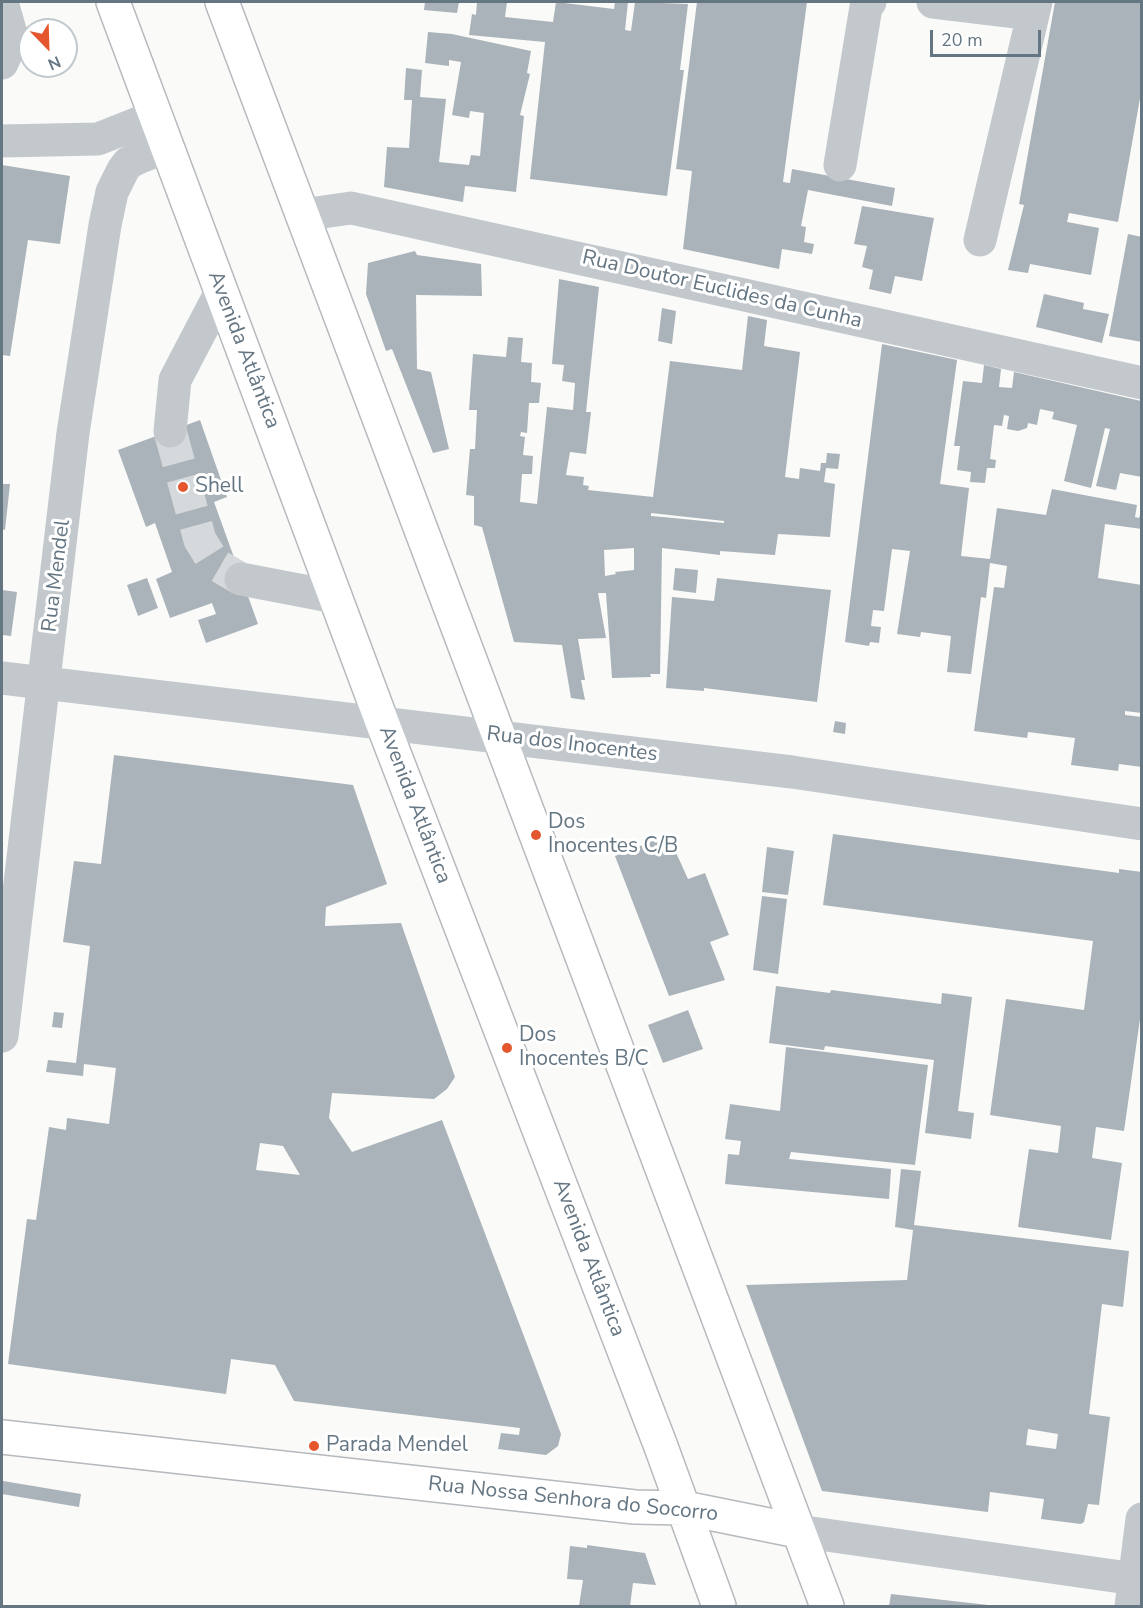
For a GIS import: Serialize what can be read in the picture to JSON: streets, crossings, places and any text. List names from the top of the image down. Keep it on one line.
{"streets":{"main road":["Avenida Atlântica","Rua Nossa Senhora do Socorro"],"street":["Rua Doutor Euclides da Cunha","Rua Mendel","Rua dos Inocentes"]},"crossings":[["Avenida Atlântica","Rua Mendel"],["Avenida Atlântica","Rua dos Inocentes"],["Avenida Atlântica","Rua Nossa Senhora do Socorro"],["Rua Mendel","Rua dos Inocentes"]],"places":["Shell","Dos Inocentes C/B","Dos Inocentes B/C","Parada Mendel"],"scale_bar":"20 m","north":"bottom right"}
